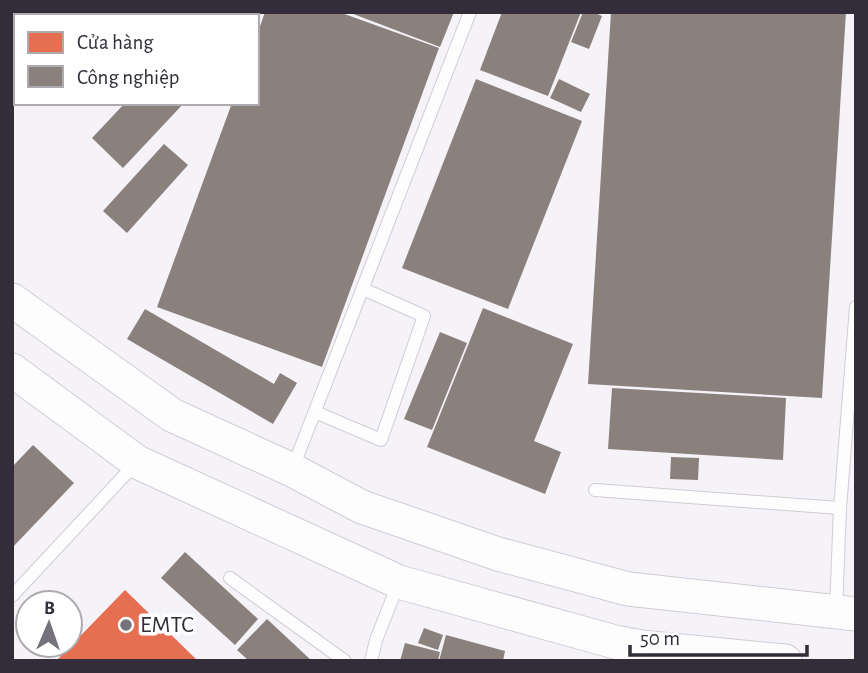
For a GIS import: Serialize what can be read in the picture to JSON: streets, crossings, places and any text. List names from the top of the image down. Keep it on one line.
{"places":["EMTC"],"legend":["Cửa hàng","Công nghiệp"],"scale_bar":"50 m","north":"top"}
